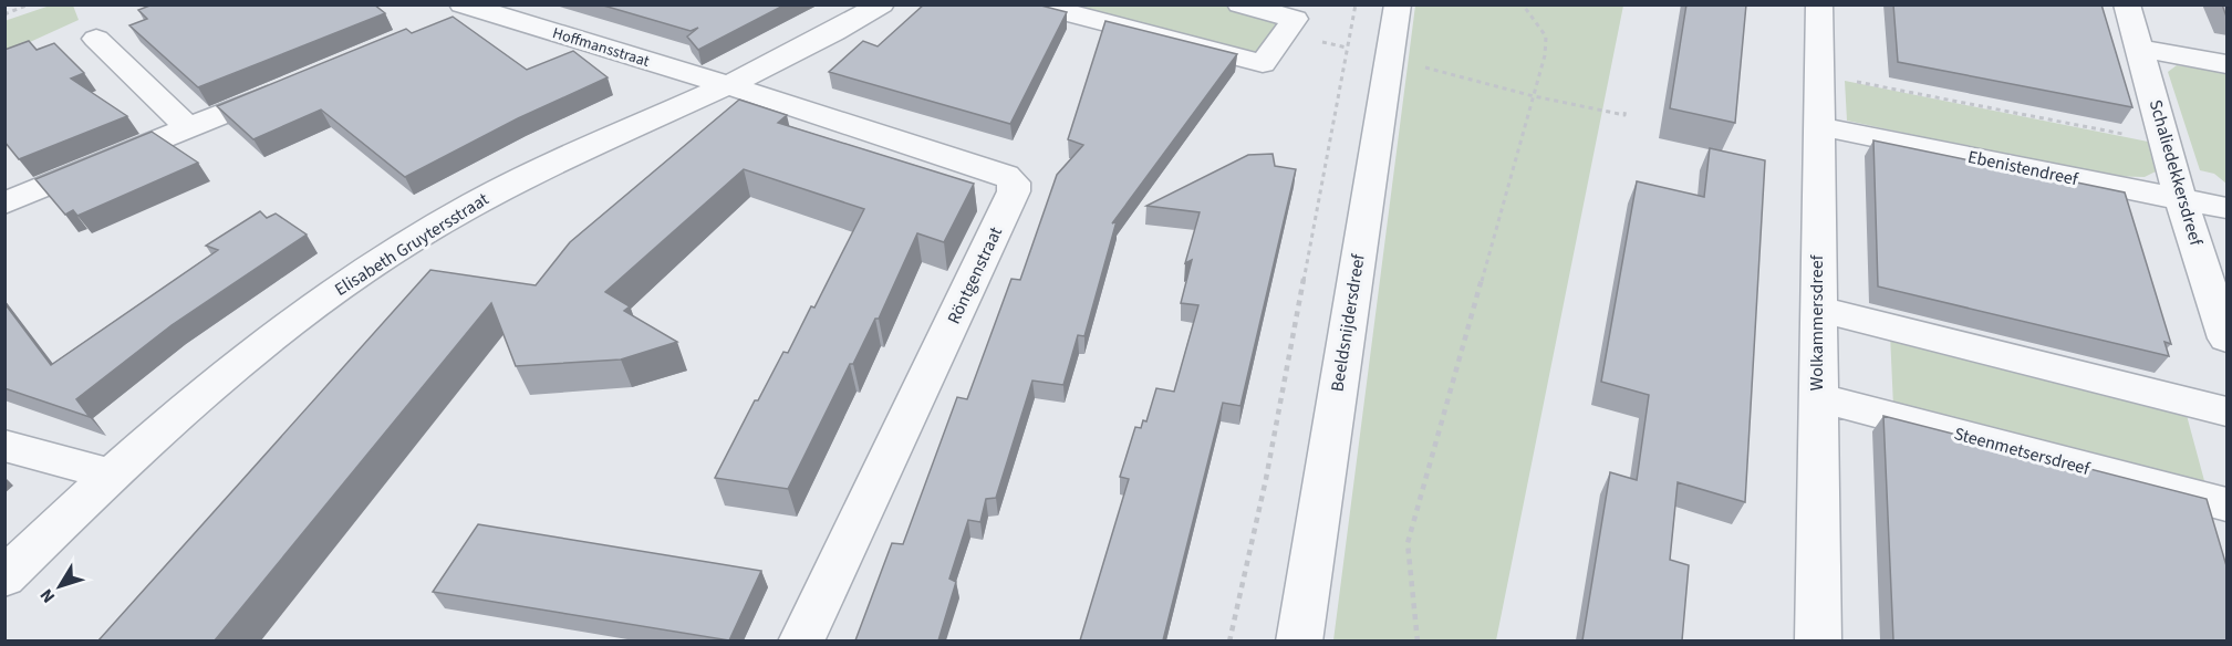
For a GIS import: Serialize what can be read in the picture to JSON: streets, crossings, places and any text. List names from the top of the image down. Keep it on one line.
{"streets":{"street":["Hoffmansstraat","Ebenistendreef","Schaliedekkersdreef","Elisabeth Gruytersstraat","Röntgenstraat","Beeldsnijdersdreef","Wolkammersdreef","Steenmetsersdreef"]},"crossings":[["Hoffmansstraat","Elisabeth Gruytersstraat"],["Hoffmansstraat","Röntgenstraat"],["Ebenistendreef","Schaliedekkersdreef"],["Ebenistendreef","Wolkammersdreef"],["Elisabeth Gruytersstraat","Röntgenstraat"],["Wolkammersdreef","Steenmetsersdreef"]],"north":"bottom left"}
